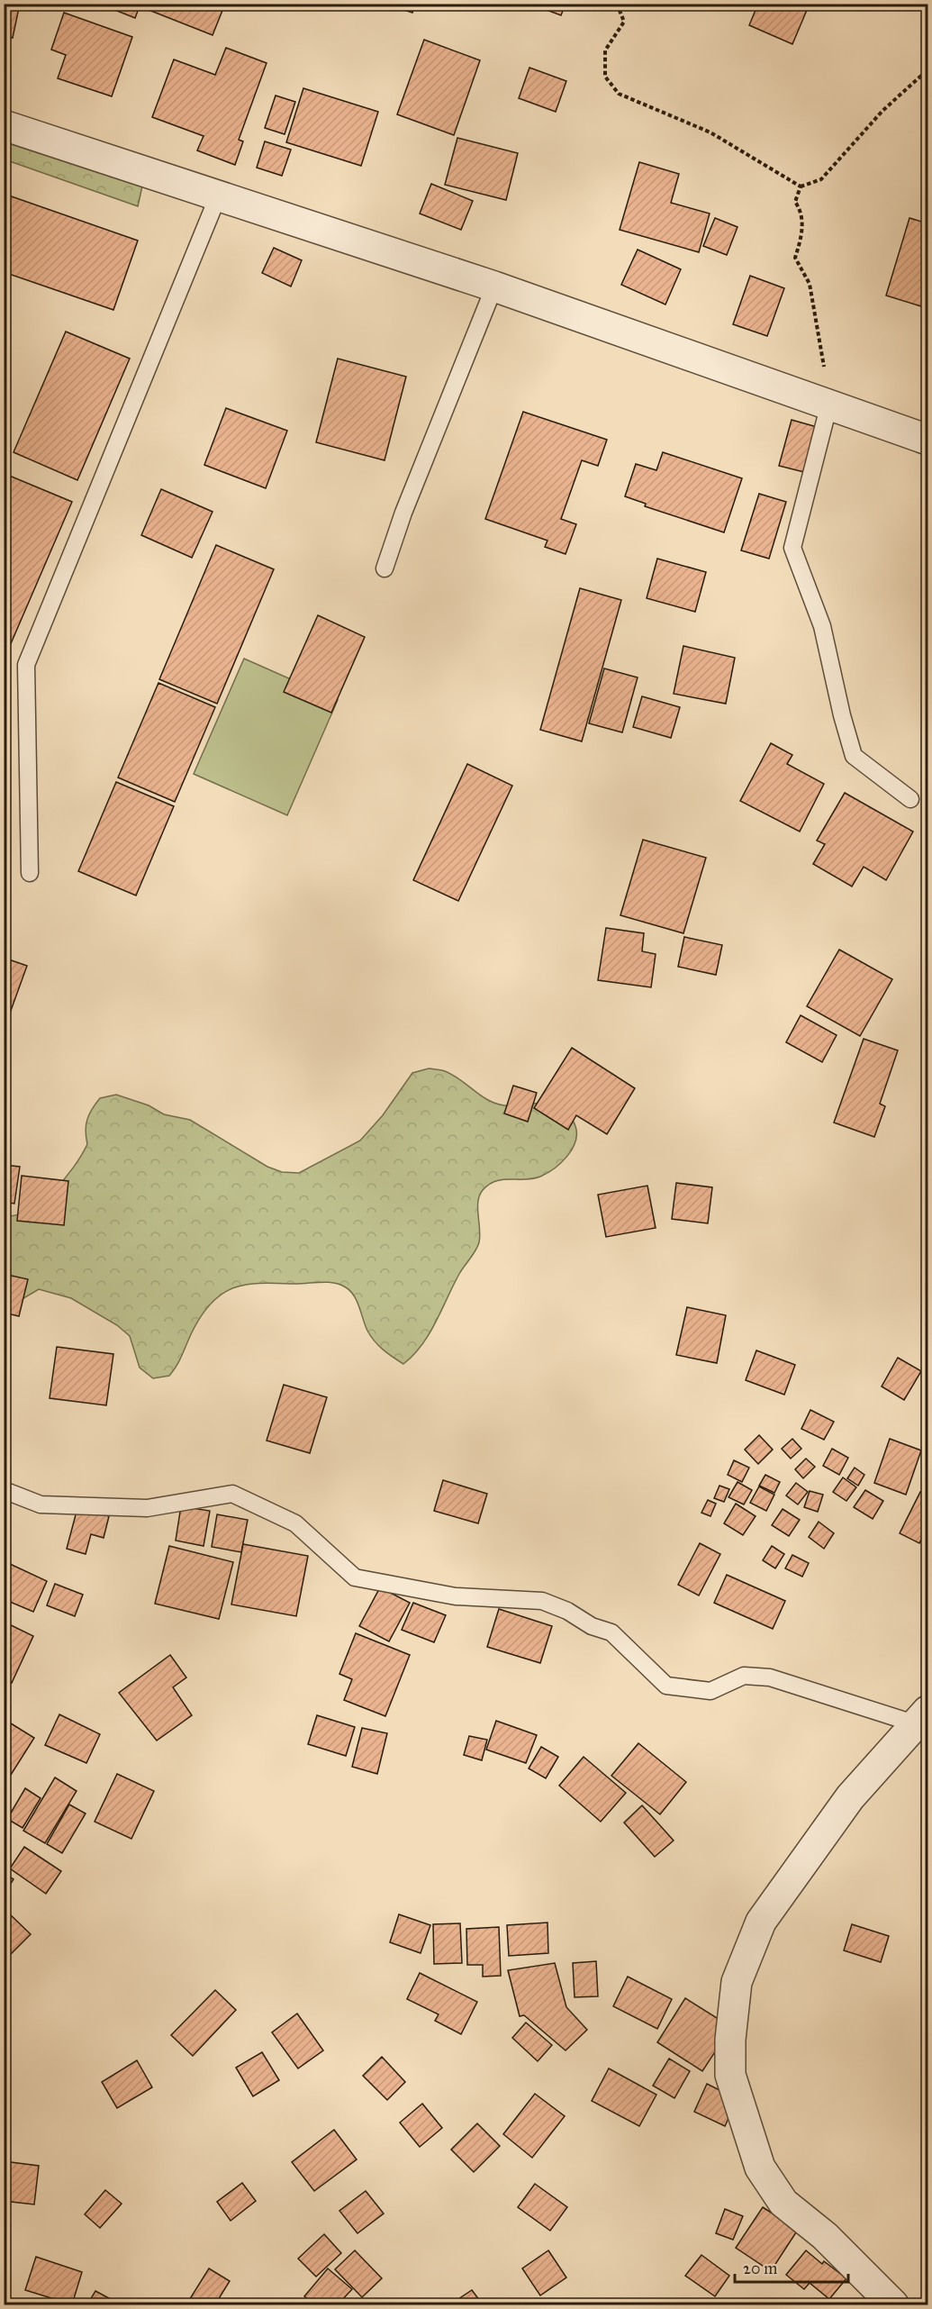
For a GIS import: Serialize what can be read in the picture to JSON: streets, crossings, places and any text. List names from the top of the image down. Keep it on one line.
{"scale_bar":"20 m"}
